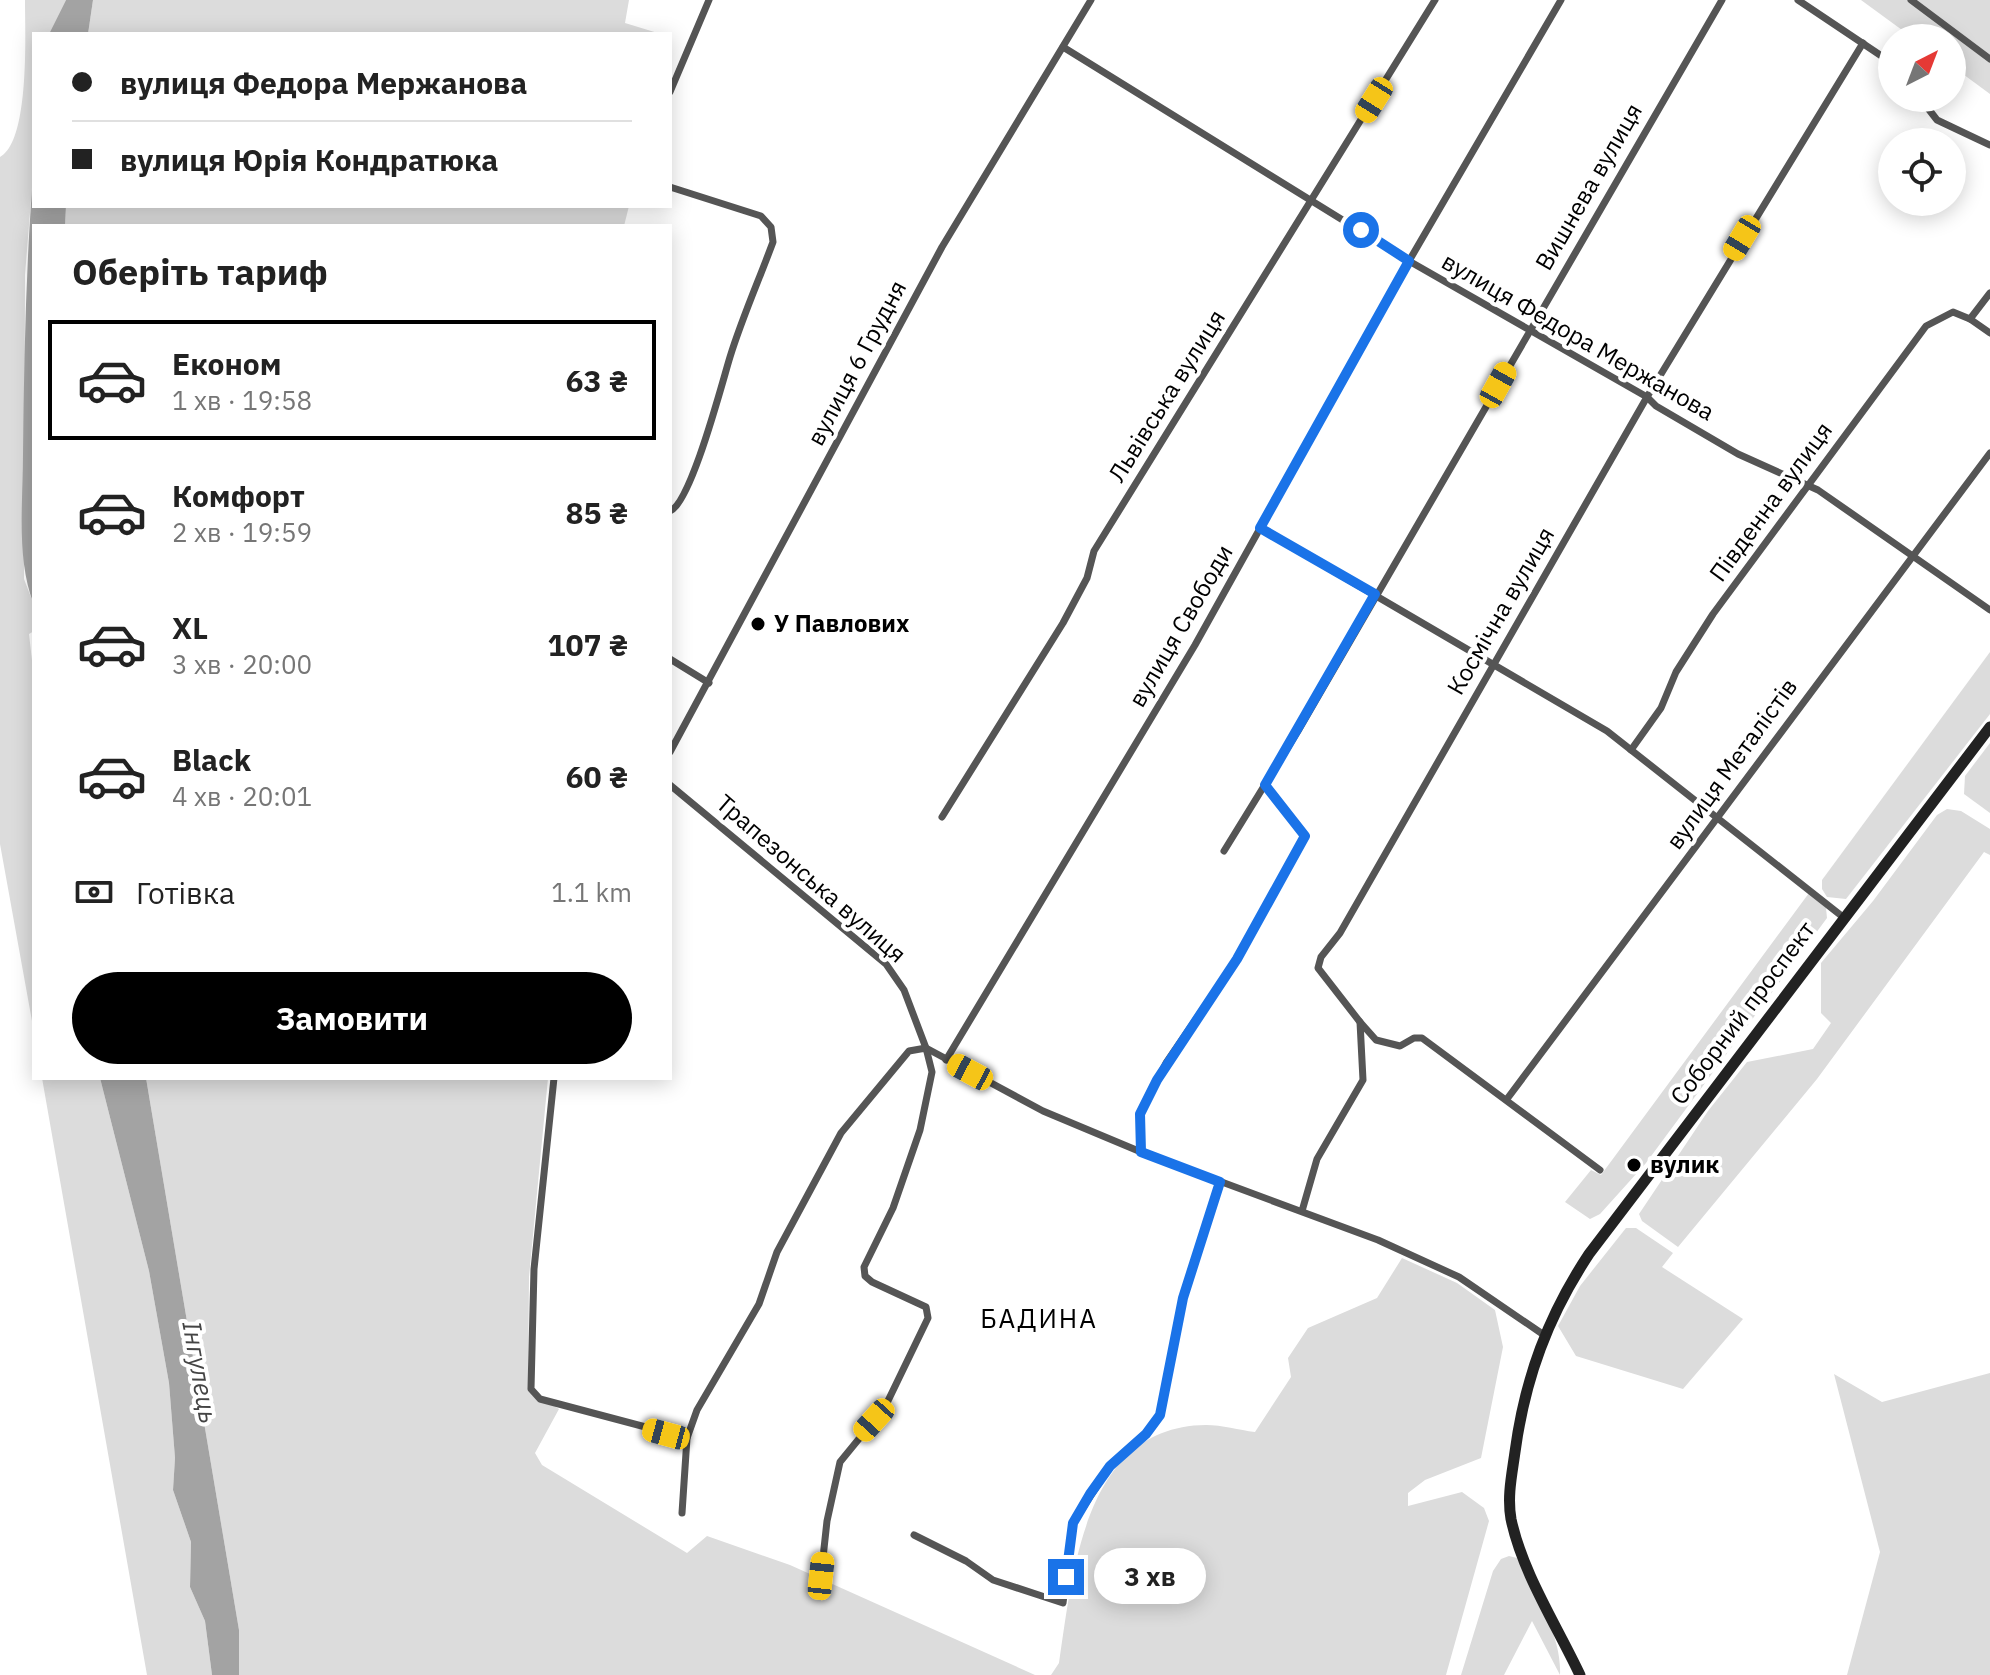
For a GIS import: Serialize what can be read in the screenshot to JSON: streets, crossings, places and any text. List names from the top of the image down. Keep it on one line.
{"streets":{"main road":["Соборний проспект"],"street":["Вишнева вулиця","вулиця Федора Мержанова","вулиця 6 Грудня","Львівська вулиця","Південна вулиця","Космічна вулиця","вулиця Свободи","вулиця Металістів","Трапезонська вулиця"]},"crossings":[["Вишнева вулиця","вулиця Федора Мержанова"],["вулиця Федора Мержанова","вулиця 6 Грудня"],["вулиця Федора Мержанова","Львівська вулиця"],["вулиця Федора Мержанова","Південна вулиця"],["вулиця Федора Мержанова","Космічна вулиця"],["вулиця Федора Мержанова","вулиця Свободи"],["вулиця Федора Мержанова","вулиця Металістів"],["Космічна вулиця","вулиця Металістів"]],"districts":["БАДИНА"],"water":["Інгулець"],"places":["У Павлових","вулик"],"north":"top right","page":{"banner":["вулиця Федора Мержанова","вулиця Юрія Кондратюка"],"heading":"Оберіть тариф","list":[{"name":"Економ","note":"1 хв · 19:58","value":"63 ₴"},{"name":"Комфорт","note":"2 хв · 19:59","value":"85 ₴"},{"name":"XL","note":"3 хв · 20:00","value":"107 ₴"},{"name":"Black","note":"4 хв · 20:01","value":"60 ₴"}],"pay":["Готівка","1.1 km"],"buttons":"Замовити","bubble":"3 хв"}}
